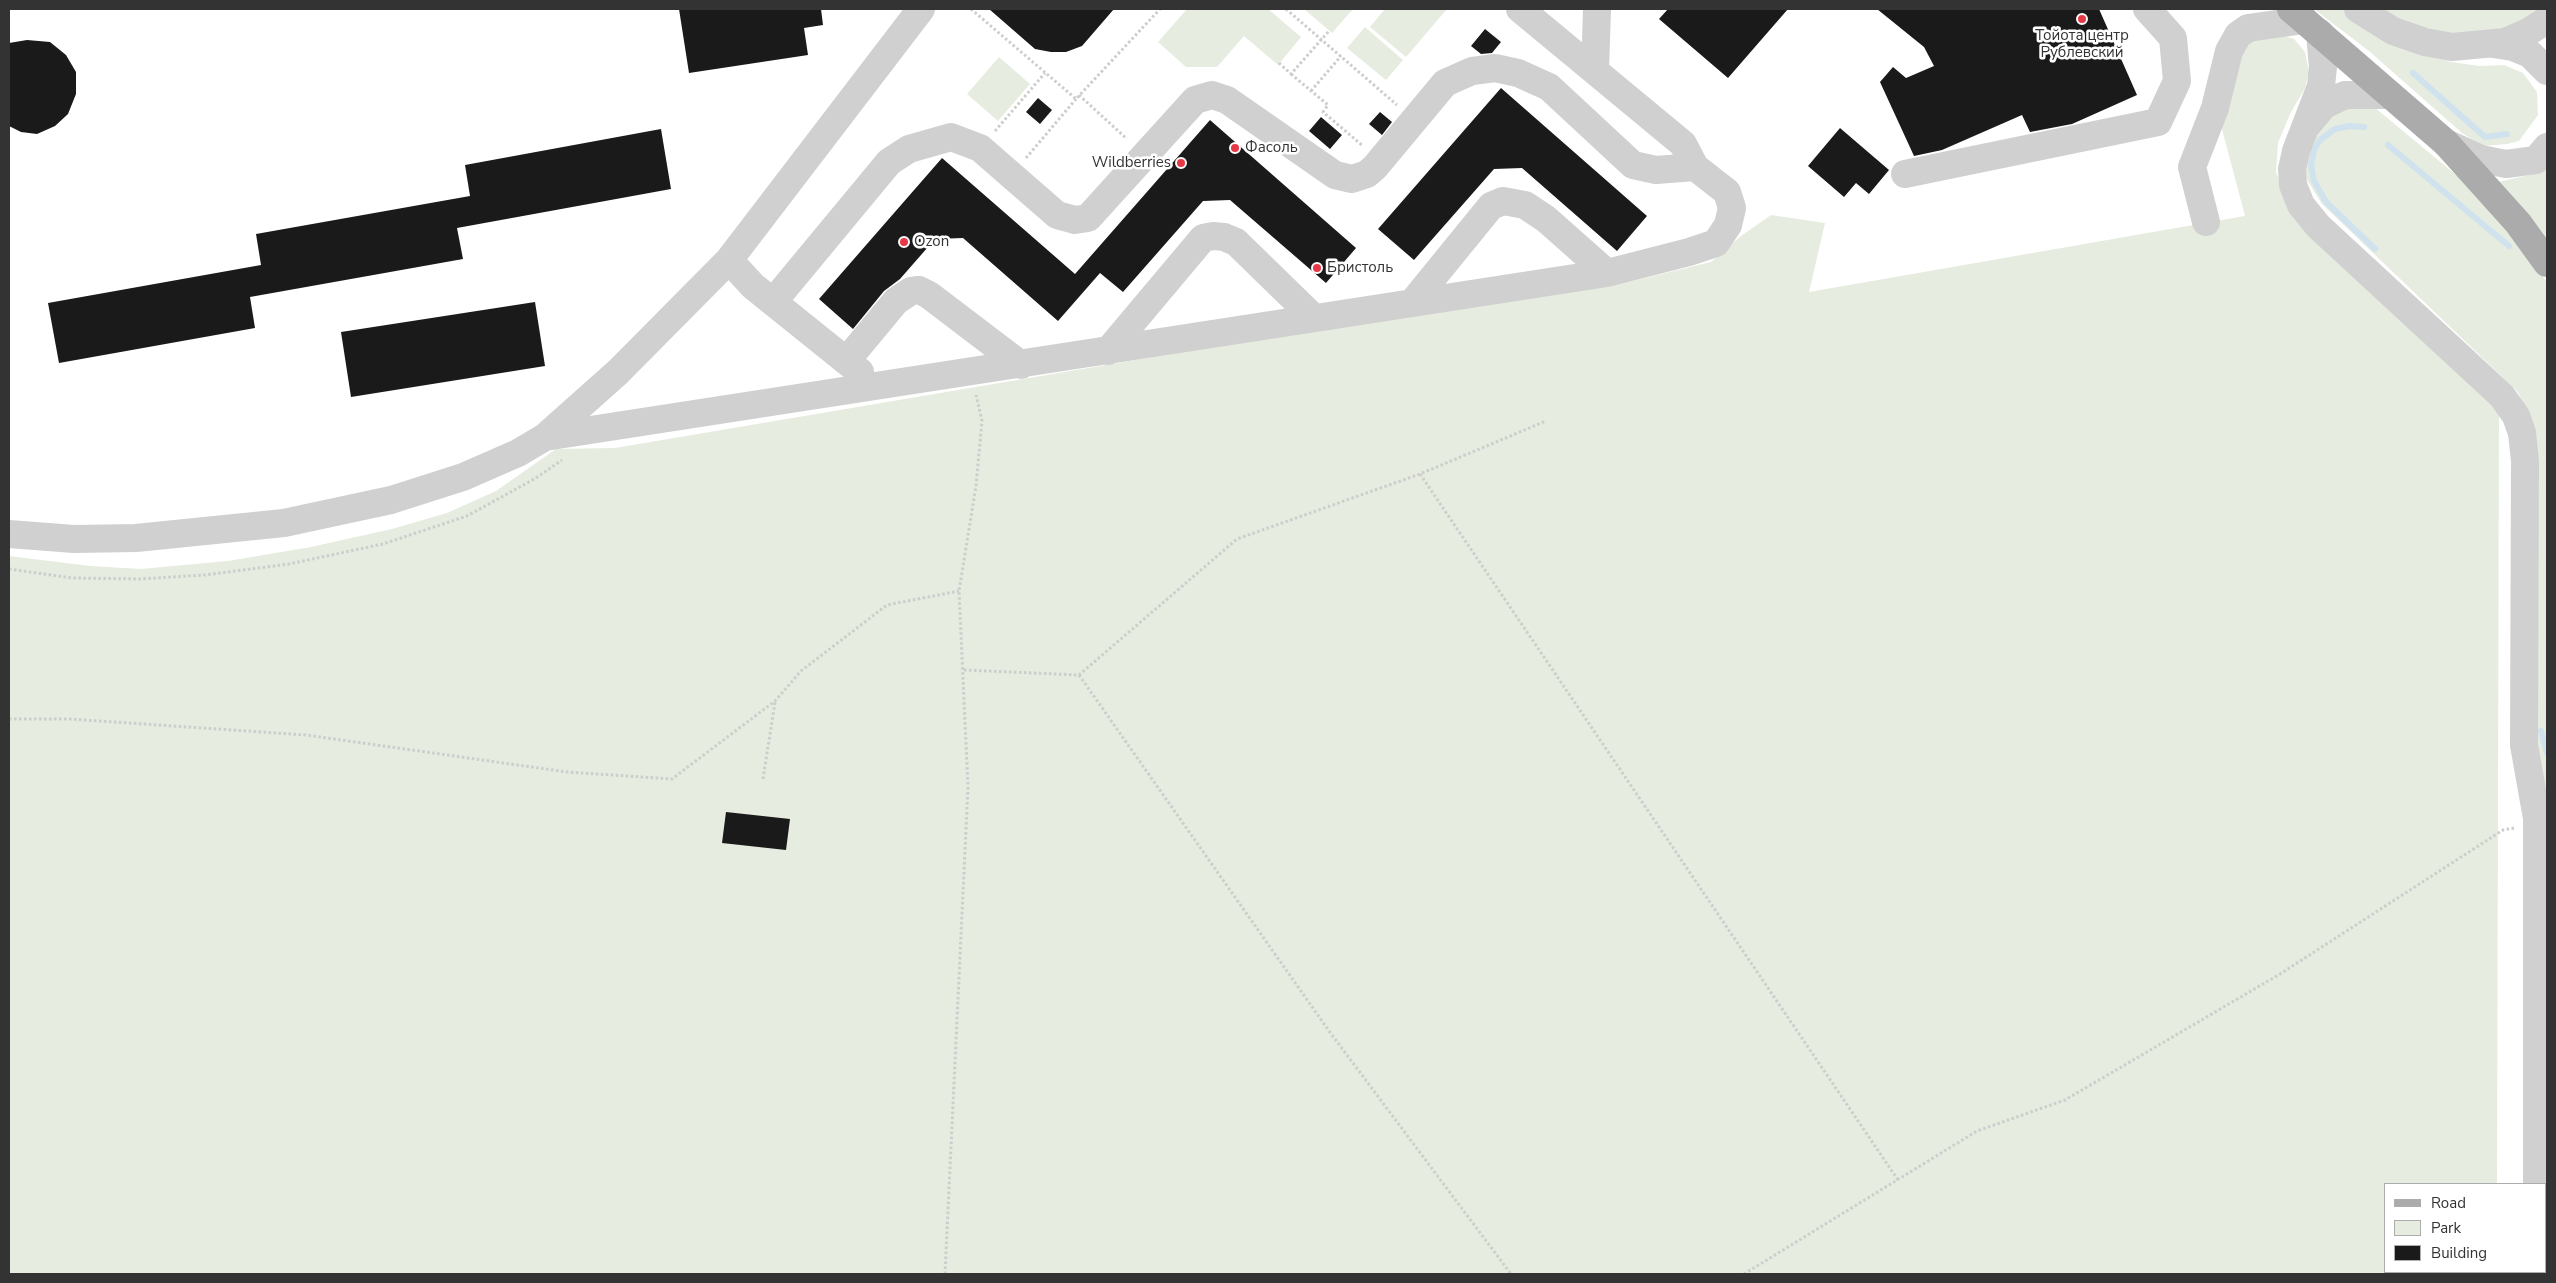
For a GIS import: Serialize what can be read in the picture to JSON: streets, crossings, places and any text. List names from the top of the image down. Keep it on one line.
{"places":["Тойота центр Рублевский","Фасоль","Wildberries","Ozon","Бристоль"],"legend":["Road","Park","Building"]}
